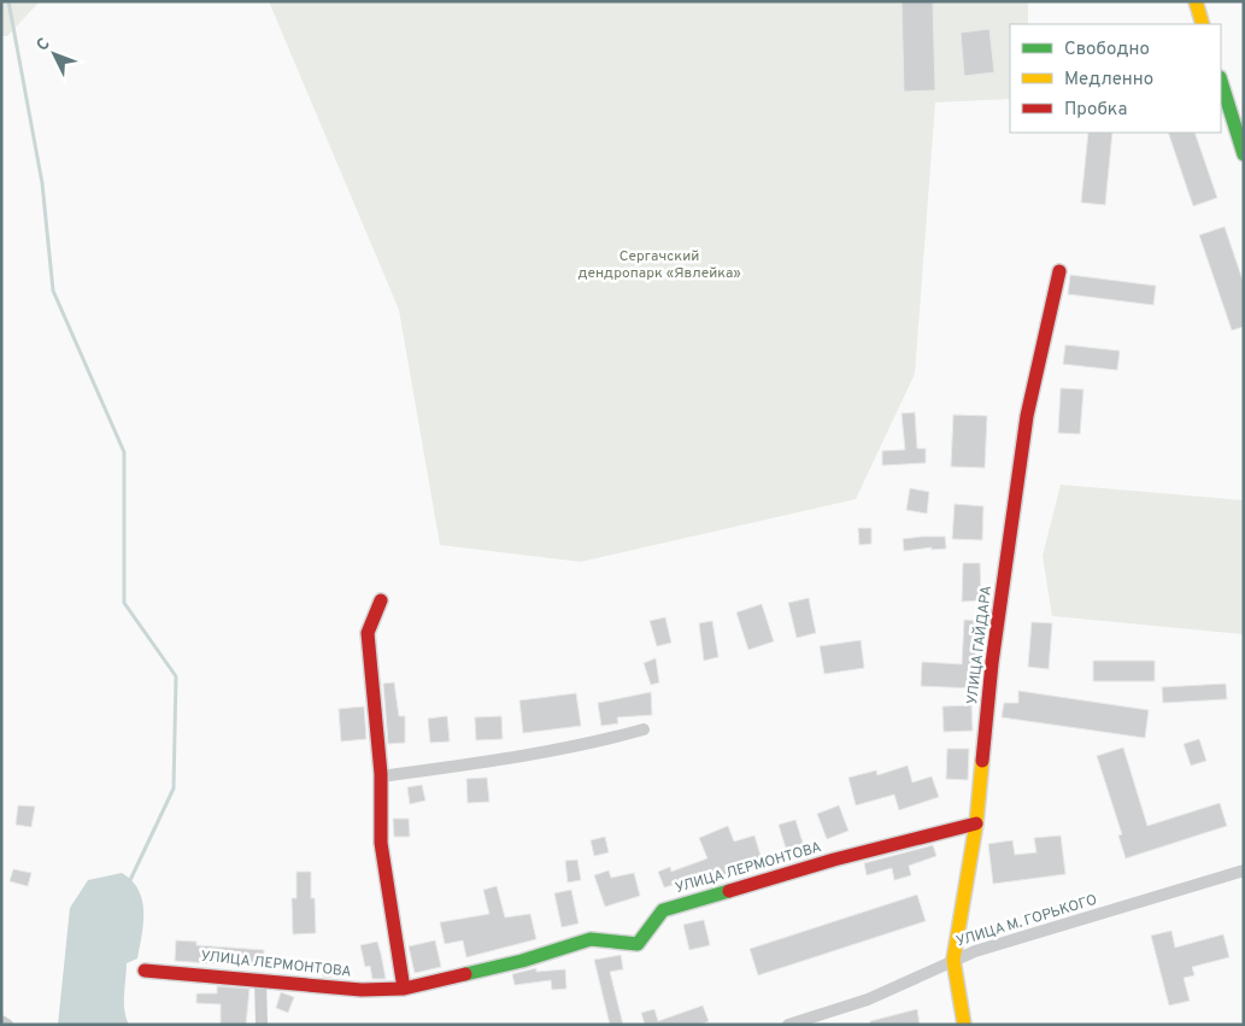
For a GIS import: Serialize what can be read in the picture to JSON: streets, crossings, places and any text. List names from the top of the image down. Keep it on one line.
{"streets":{"street":["УЛИЦА ГАЙДАРА","УЛИЦА ЛЕРМОНТОВА","УЛИЦА М. ГОРЬКОГО"]},"crossings":[["УЛИЦА ГАЙДАРА","УЛИЦА ЛЕРМОНТОВА"],["УЛИЦА ГАЙДАРА","УЛИЦА М. ГОРЬКОГО"]],"parks":["Сергачский дендропарк «Явлейка»"],"legend":["Свободно","Медленно","Пробка"],"north":"top left"}
